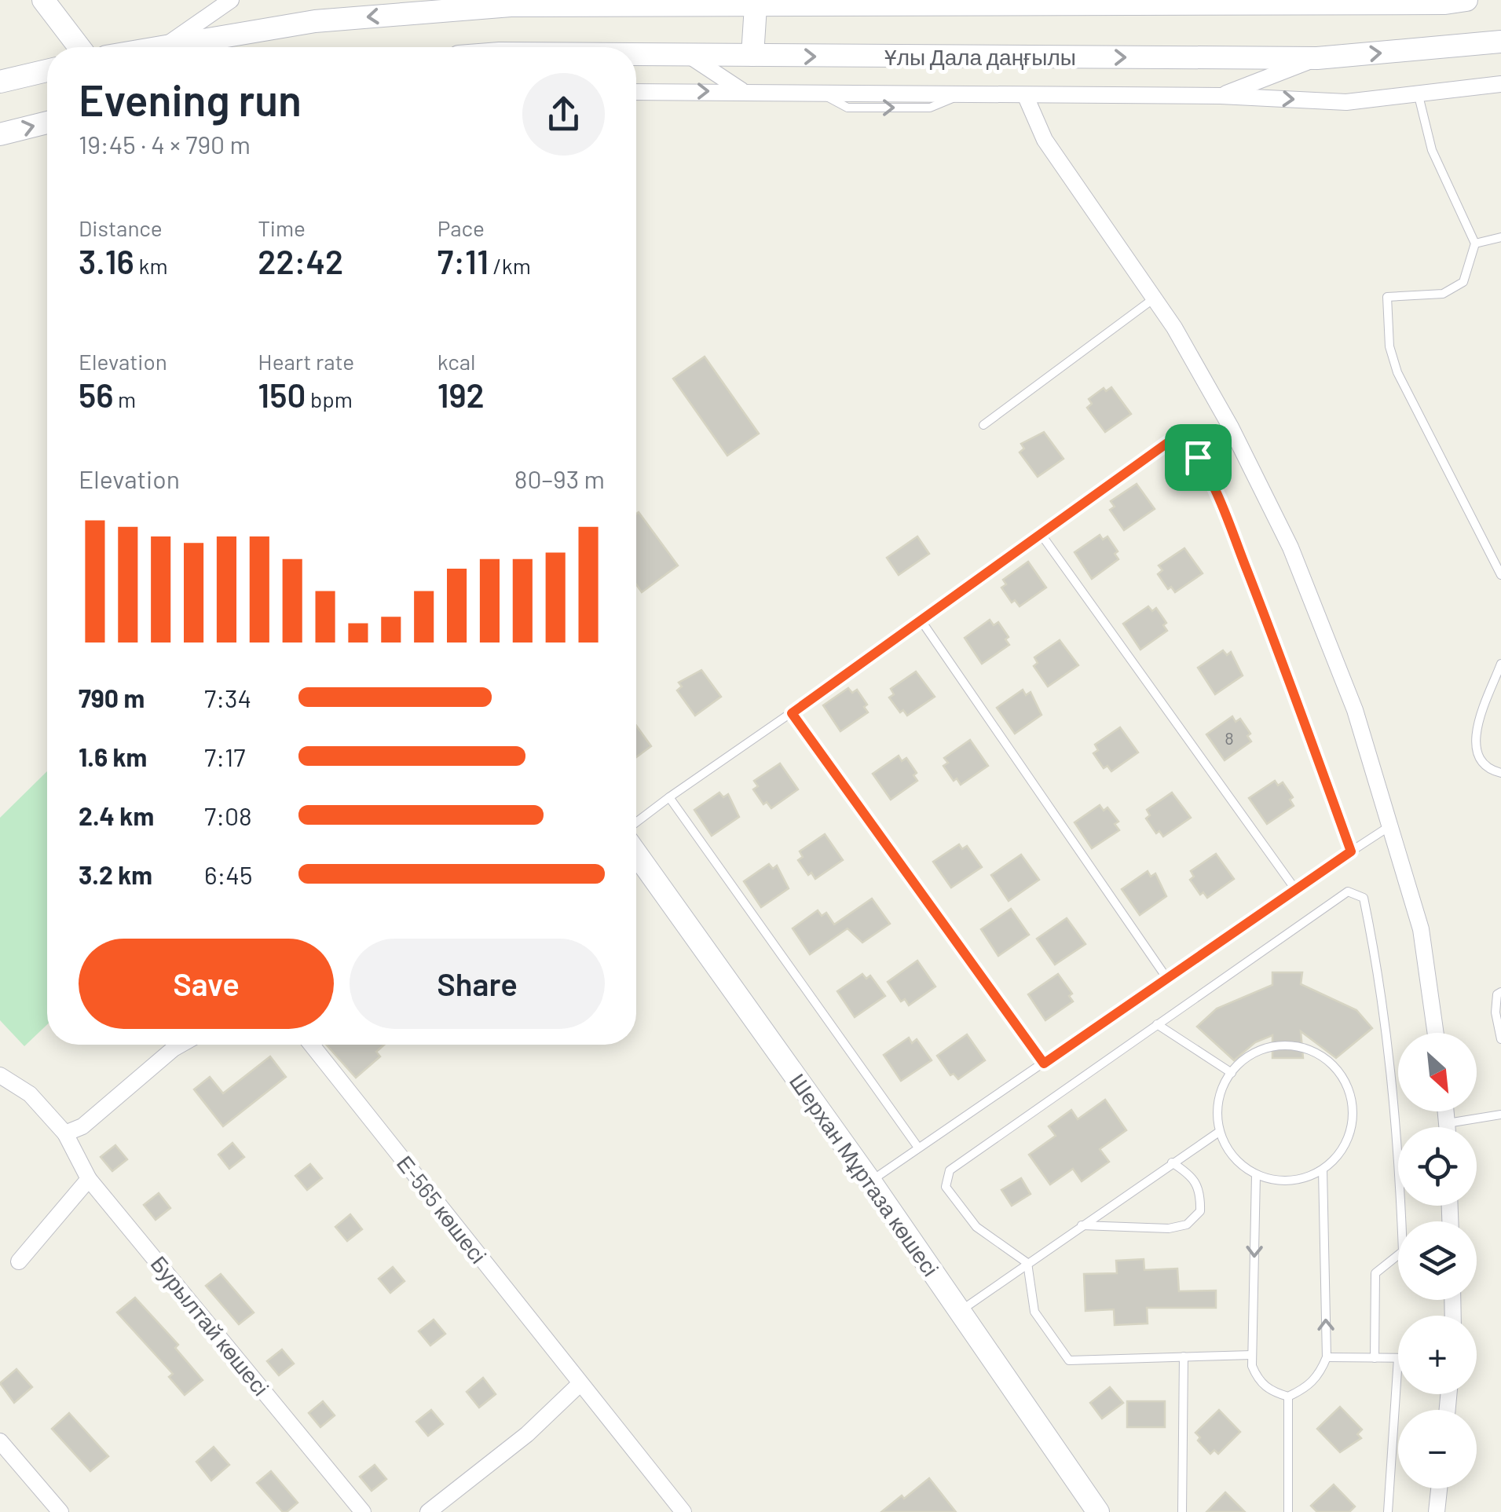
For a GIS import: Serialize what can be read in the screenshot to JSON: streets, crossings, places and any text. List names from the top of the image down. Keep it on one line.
{"streets":{"main road":["Ұлы Дала даңғылы","Шерхан Мұртаза көшесі"],"street":["Е-565 көшесі","Бурылтай көшесі"]},"house_numbers":["8"],"north":"bottom right","page":{"heading":["Evening run","19:45 · 4 × 790 m"],"stats":[["Distance","3.16 km"],["Time","22:42"],["Pace","7:11 /km"],["Elevation","56 m"],["Heart rate","150 bpm"],["kcal","192"]],"chart":["Elevation","80–93 m"],"list":[{"name":"790 m","note":"7:34"},{"name":"1.6 km","note":"7:17"},{"name":"2.4 km","note":"7:08"},{"name":"3.2 km","note":"6:45"}],"buttons":["Save","Share"],"map_buttons":["+","−"]}}
